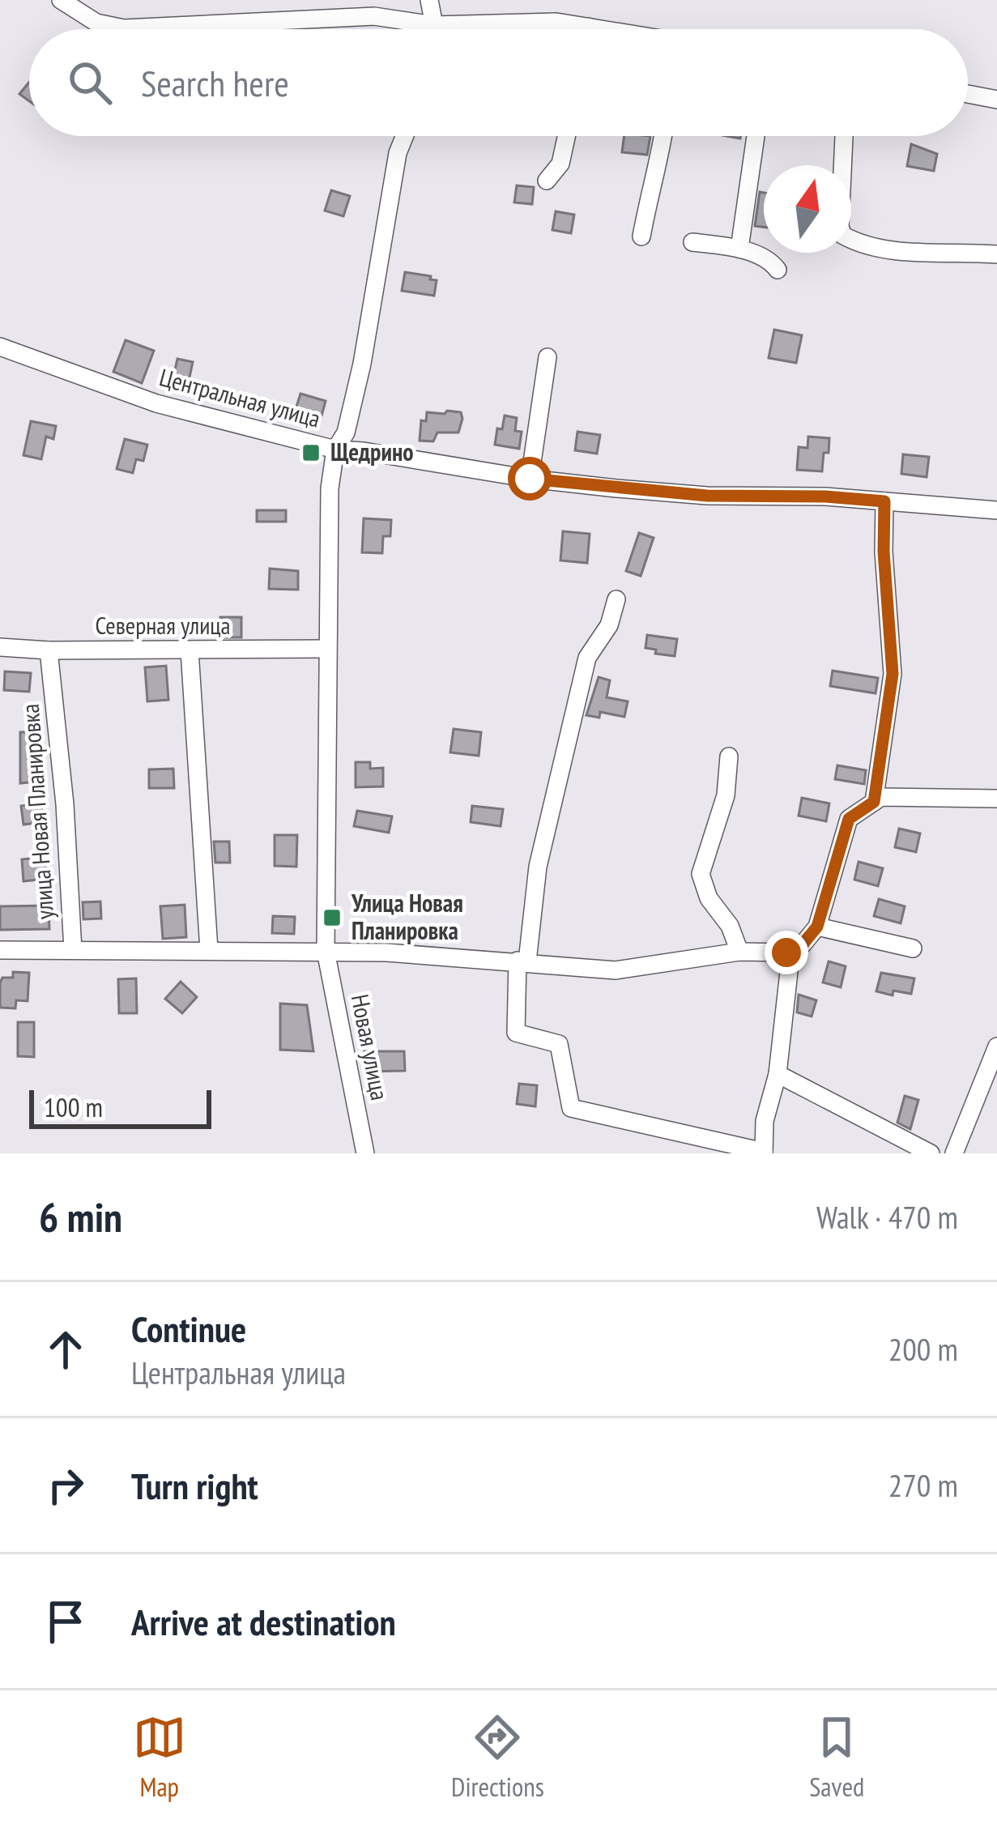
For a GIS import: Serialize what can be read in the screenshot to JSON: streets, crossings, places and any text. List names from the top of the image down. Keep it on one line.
{"streets":{"street":["Центральная улица","Северная улица","улица Новая Планировка","Новая улица"]},"crossings":[["Центральная улица","Новая улица"],["Северная улица","улица Новая Планировка"],["Северная улица","Новая улица"],["улица Новая Планировка","Новая улица"]],"places":{"transit":["Щедрино","Улица Новая Планировка"]},"scale_bar":"100 m","north":"top","page":{"search":"Search here","scale":"100 m","heading":["6 min","Walk · 470 m"],"list":[["Continue","Центральная улица","200 m"],["Turn right","270 m"],"Arrive at destination"],"nav":["Map","Directions","Saved"]}}
